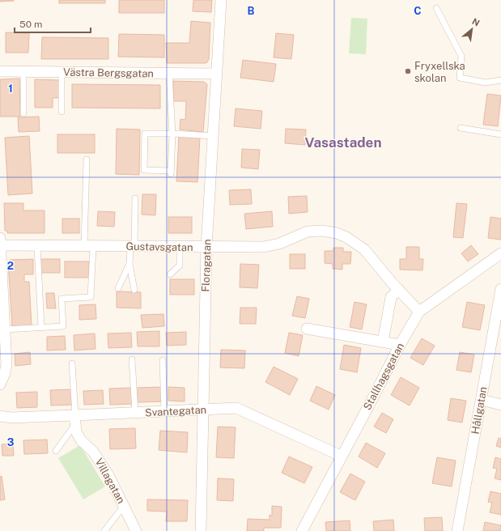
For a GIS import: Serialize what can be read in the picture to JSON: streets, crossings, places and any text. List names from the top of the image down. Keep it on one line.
{"streets":{"street":["Västra Bergsgatan","Gustavsgatan","Floragatan","Stallhagsgatan","Hållgatan","Svantegatan","Villagatan"]},"crossings":[["Västra Bergsgatan","Floragatan"],["Gustavsgatan","Floragatan"],["Gustavsgatan","Stallhagsgatan"],["Floragatan","Svantegatan"],["Stallhagsgatan","Svantegatan"],["Svantegatan","Villagatan"]],"districts":["Vasastaden"],"places":["Fryxellska skolan"],"scale_bar":"50 m","north":"top right","grid":{"columns":["B","C"],"rows":["1","2","3"]}}
